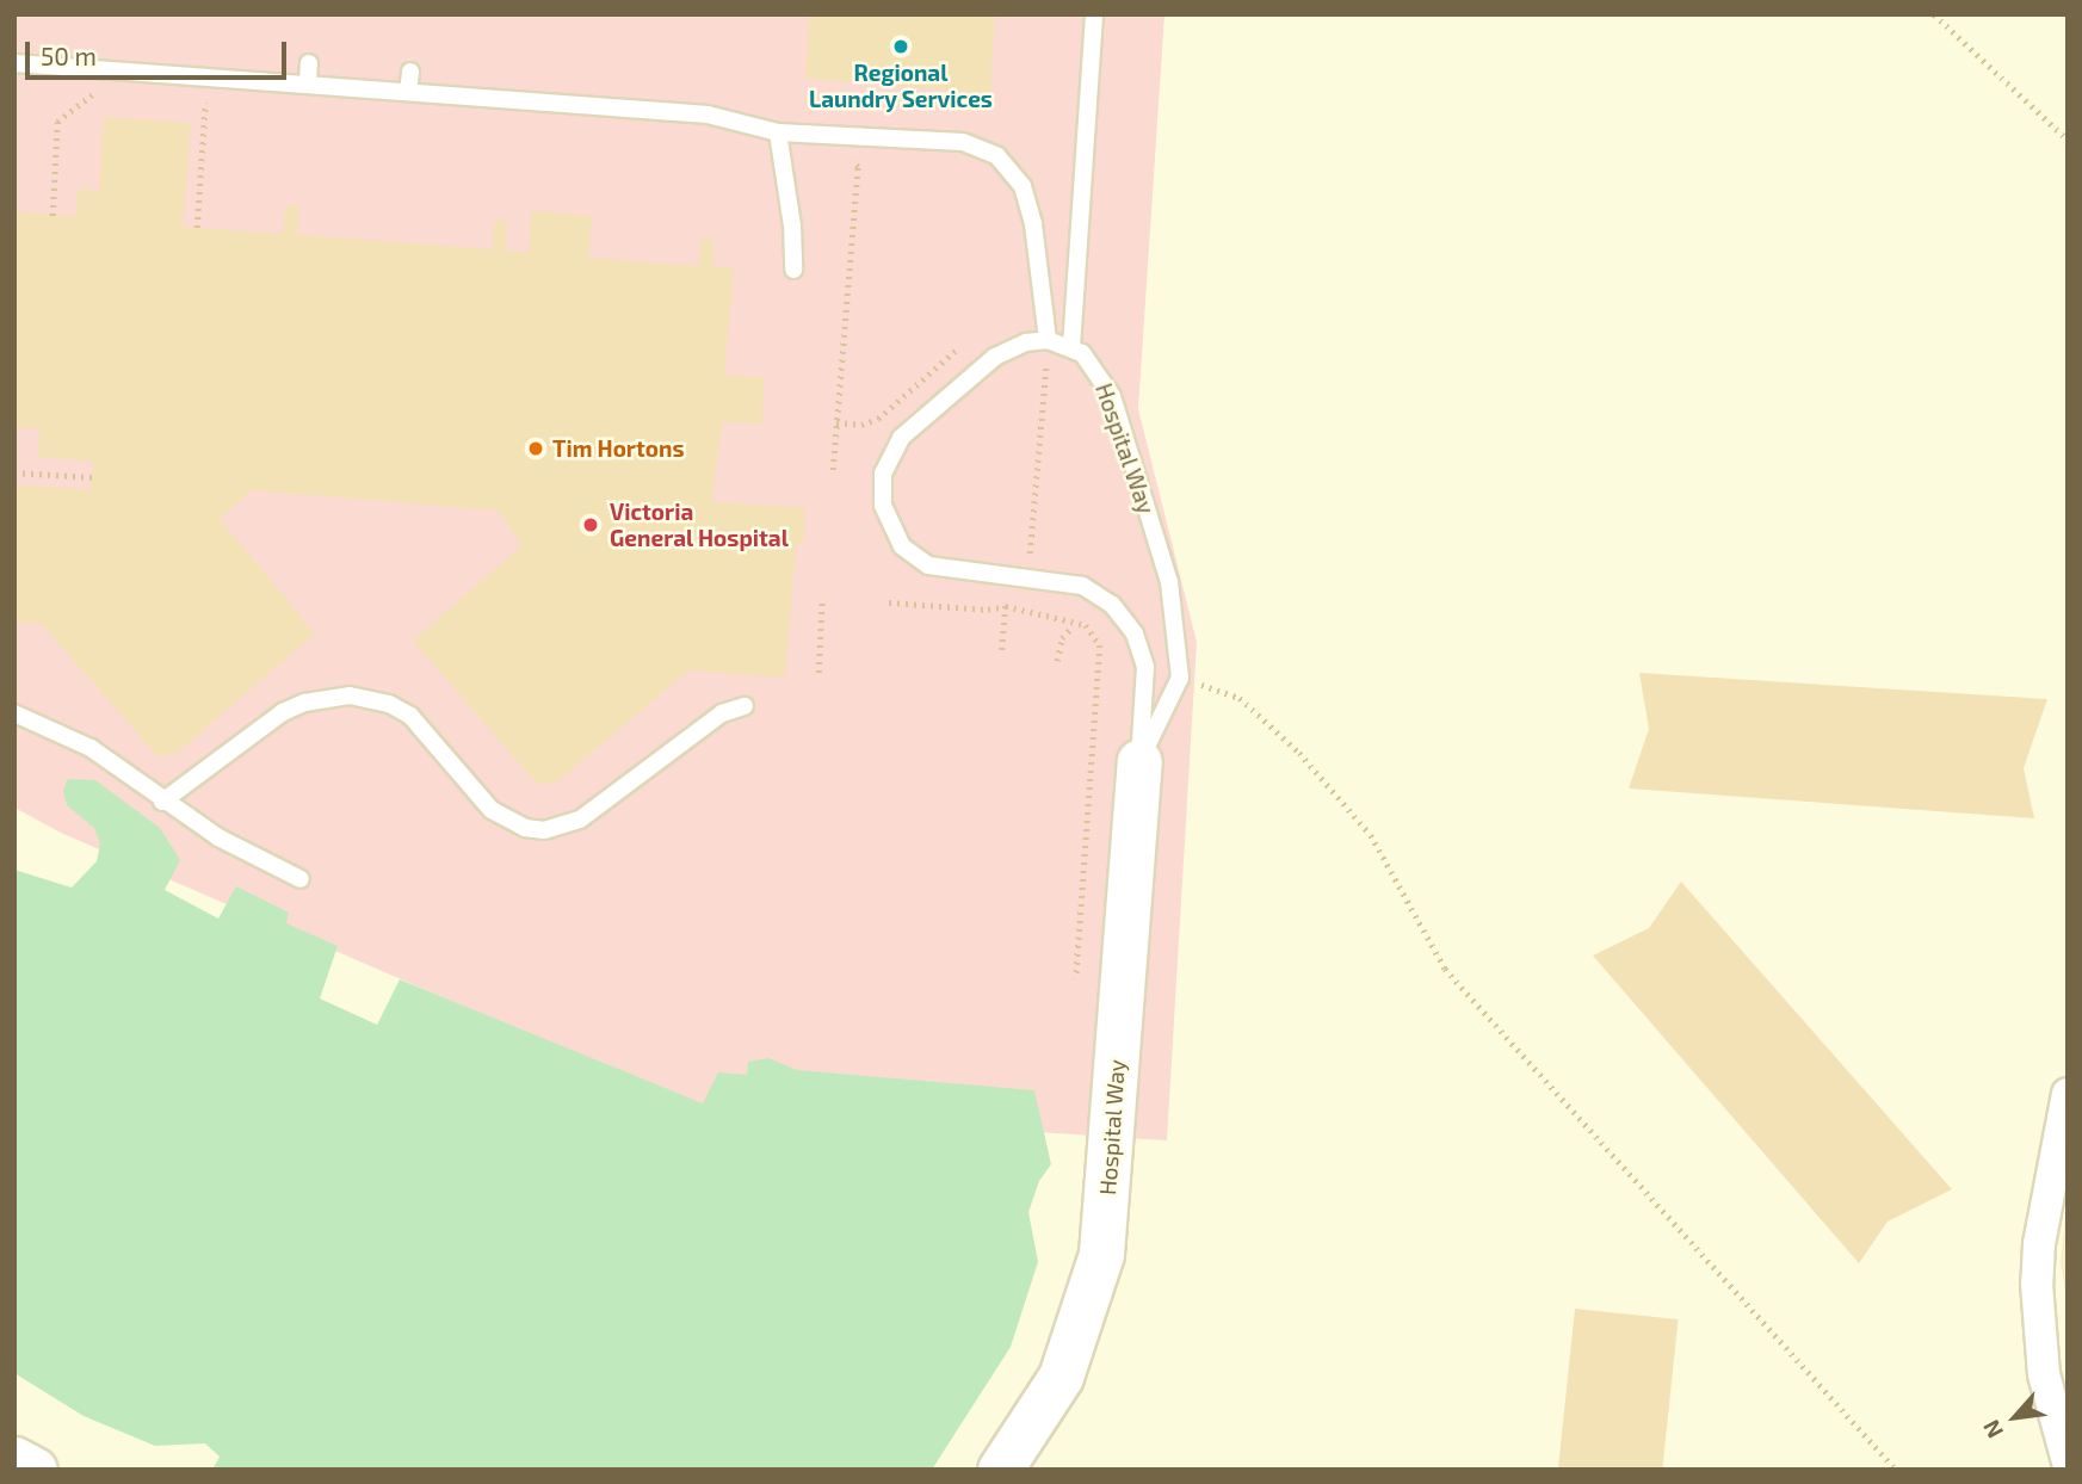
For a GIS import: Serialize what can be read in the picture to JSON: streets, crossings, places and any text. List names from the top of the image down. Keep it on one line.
{"streets":{"street":["Hospital Way"]},"places":["Regional Laundry Services","Tim Hortons","Victoria General Hospital"],"scale_bar":"50 m","north":"bottom left"}
